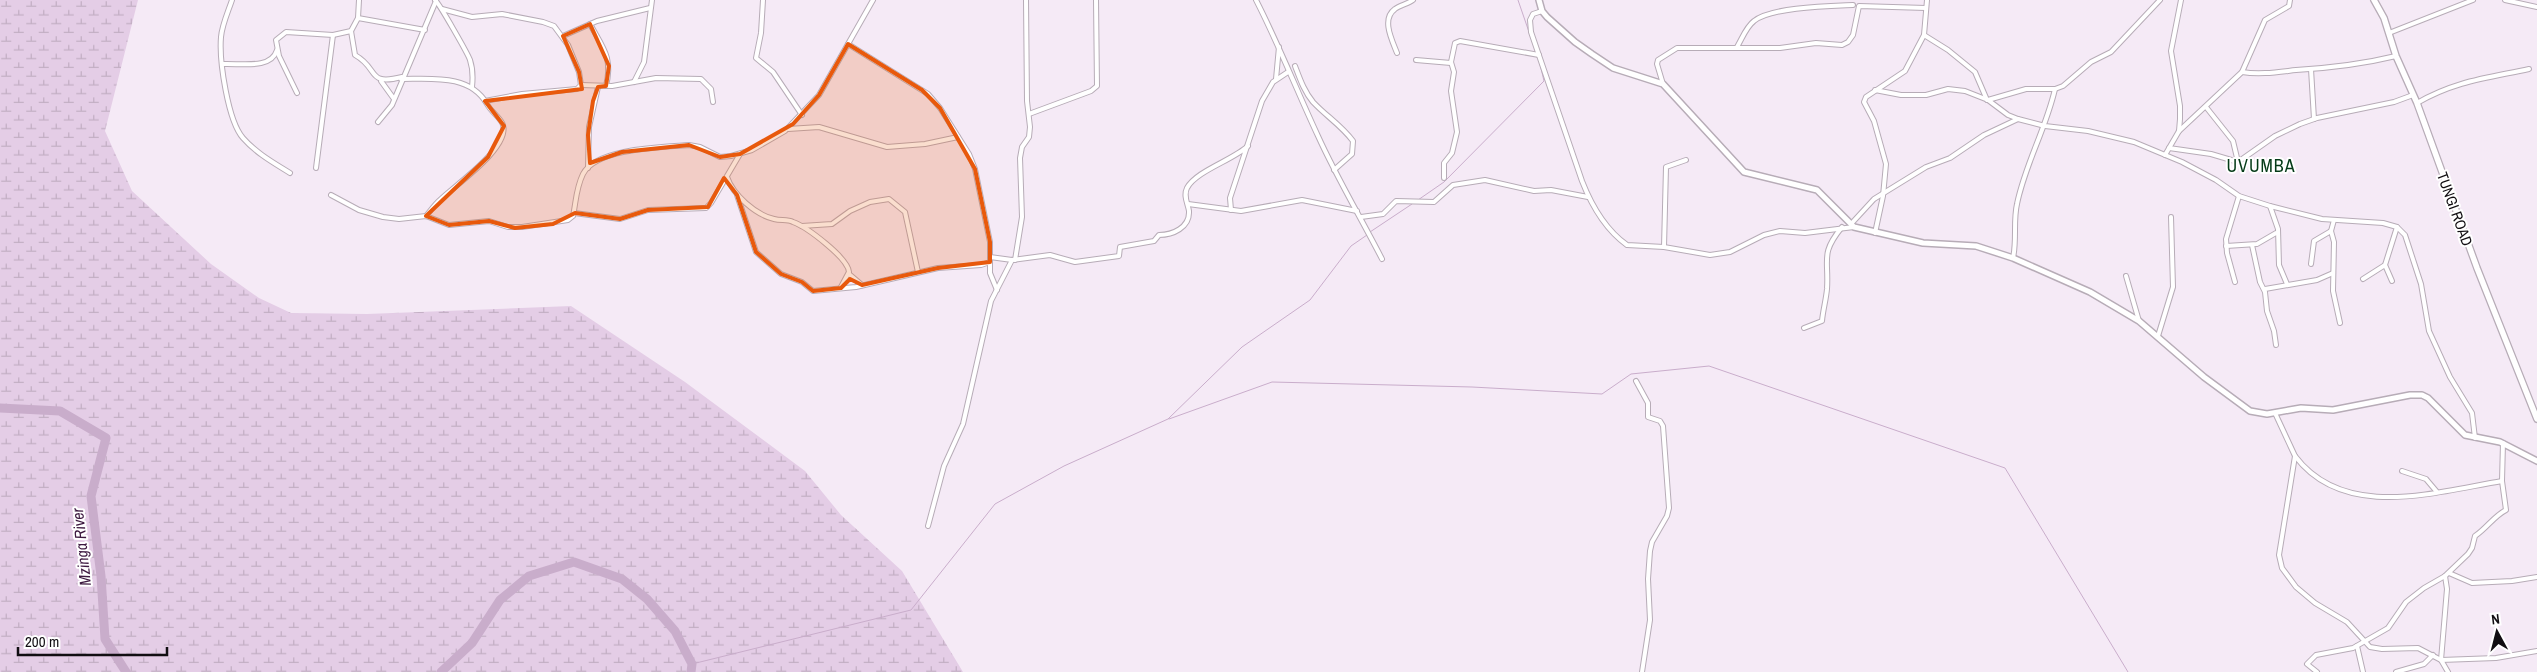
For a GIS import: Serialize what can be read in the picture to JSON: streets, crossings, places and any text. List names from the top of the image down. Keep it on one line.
{"streets":{"main road":["TUNGI ROAD"]},"districts":["UVUMBA"],"water":["Mzinga River"],"scale_bar":"200 m","north":"top"}
